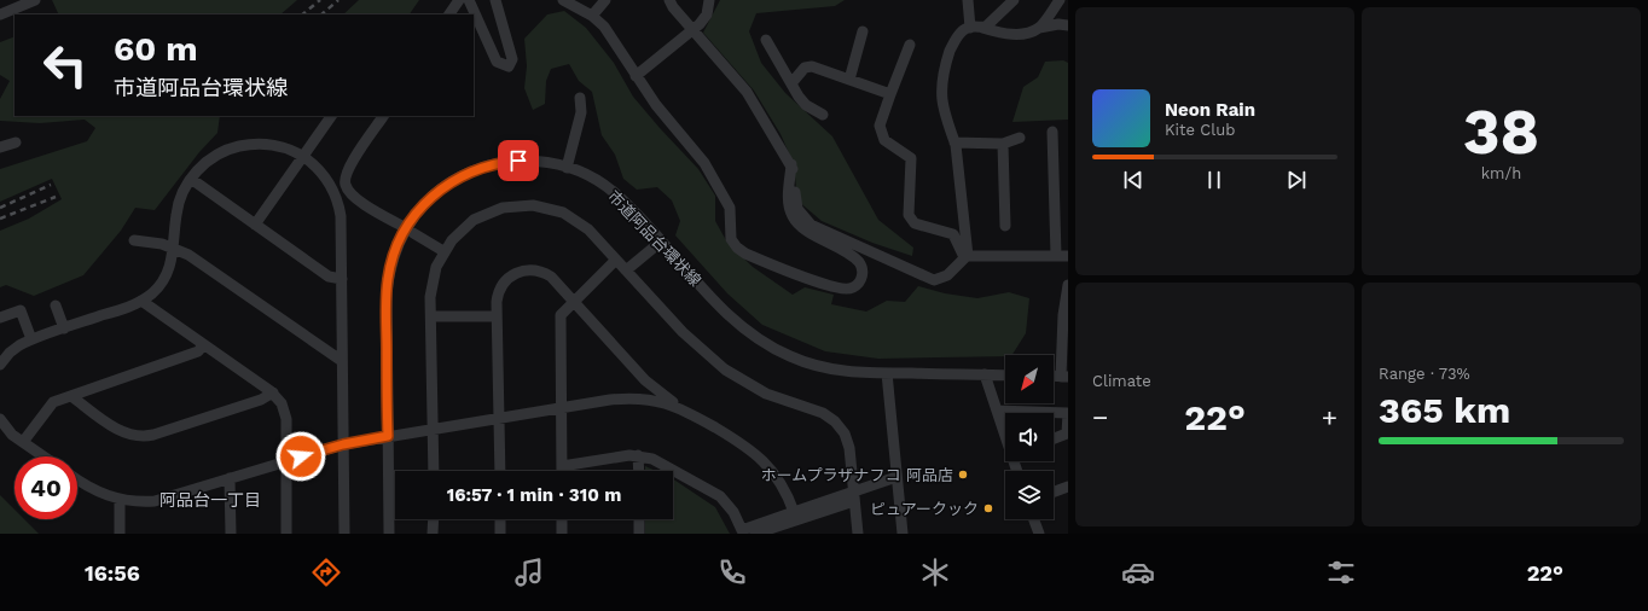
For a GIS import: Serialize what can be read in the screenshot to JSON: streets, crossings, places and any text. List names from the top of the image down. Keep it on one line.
{"streets":{"street":["市道阿品台環状線"]},"districts":["阿品台一丁目"],"places":["ホームプラザナフコ 阿品店","ピュアークック"],"north":"bottom left","page":{"tile":[["38","km/h"],"Climate",["Range · 73%","365 km"]],"turn":["60 m","市道阿品台環状線"],"song":["Neon Rain","Kite Club"],"heat":["−","22°","+"],"limit":"40","trip":"16:57 · 1 min · 310 m","tabs":["16:56","22°"]}}
